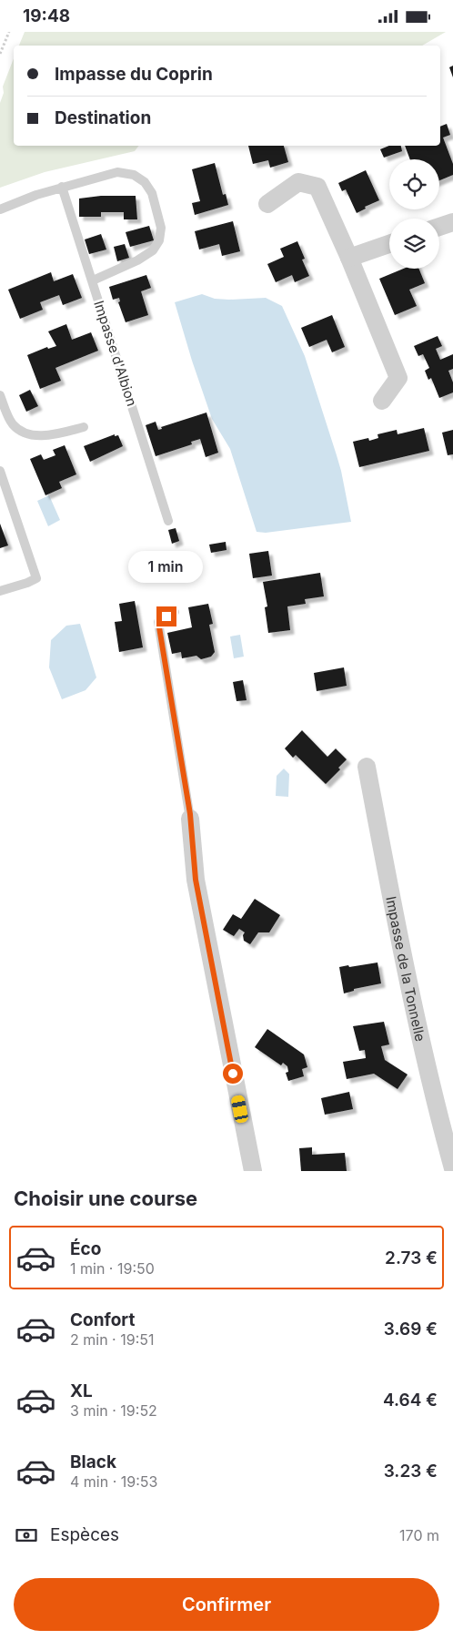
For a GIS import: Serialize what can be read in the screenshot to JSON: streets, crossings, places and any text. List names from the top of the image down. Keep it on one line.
{"streets":{"street":["Impasse de la Tonnelle"],"lane":["Impasse d'Albion"]},"page":{"status":"19:48","banner":["Impasse du Coprin","Destination"],"bubble":"1 min","heading":"Choisir une course","list":[{"name":"Éco","note":"1 min · 19:50","value":"2.73 €"},{"name":"Confort","note":"2 min · 19:51","value":"3.69 €"},{"name":"XL","note":"3 min · 19:52","value":"4.64 €"},{"name":"Black","note":"4 min · 19:53","value":"3.23 €"}],"pay":["Espèces","170 m"],"buttons":"Confirmer"}}
